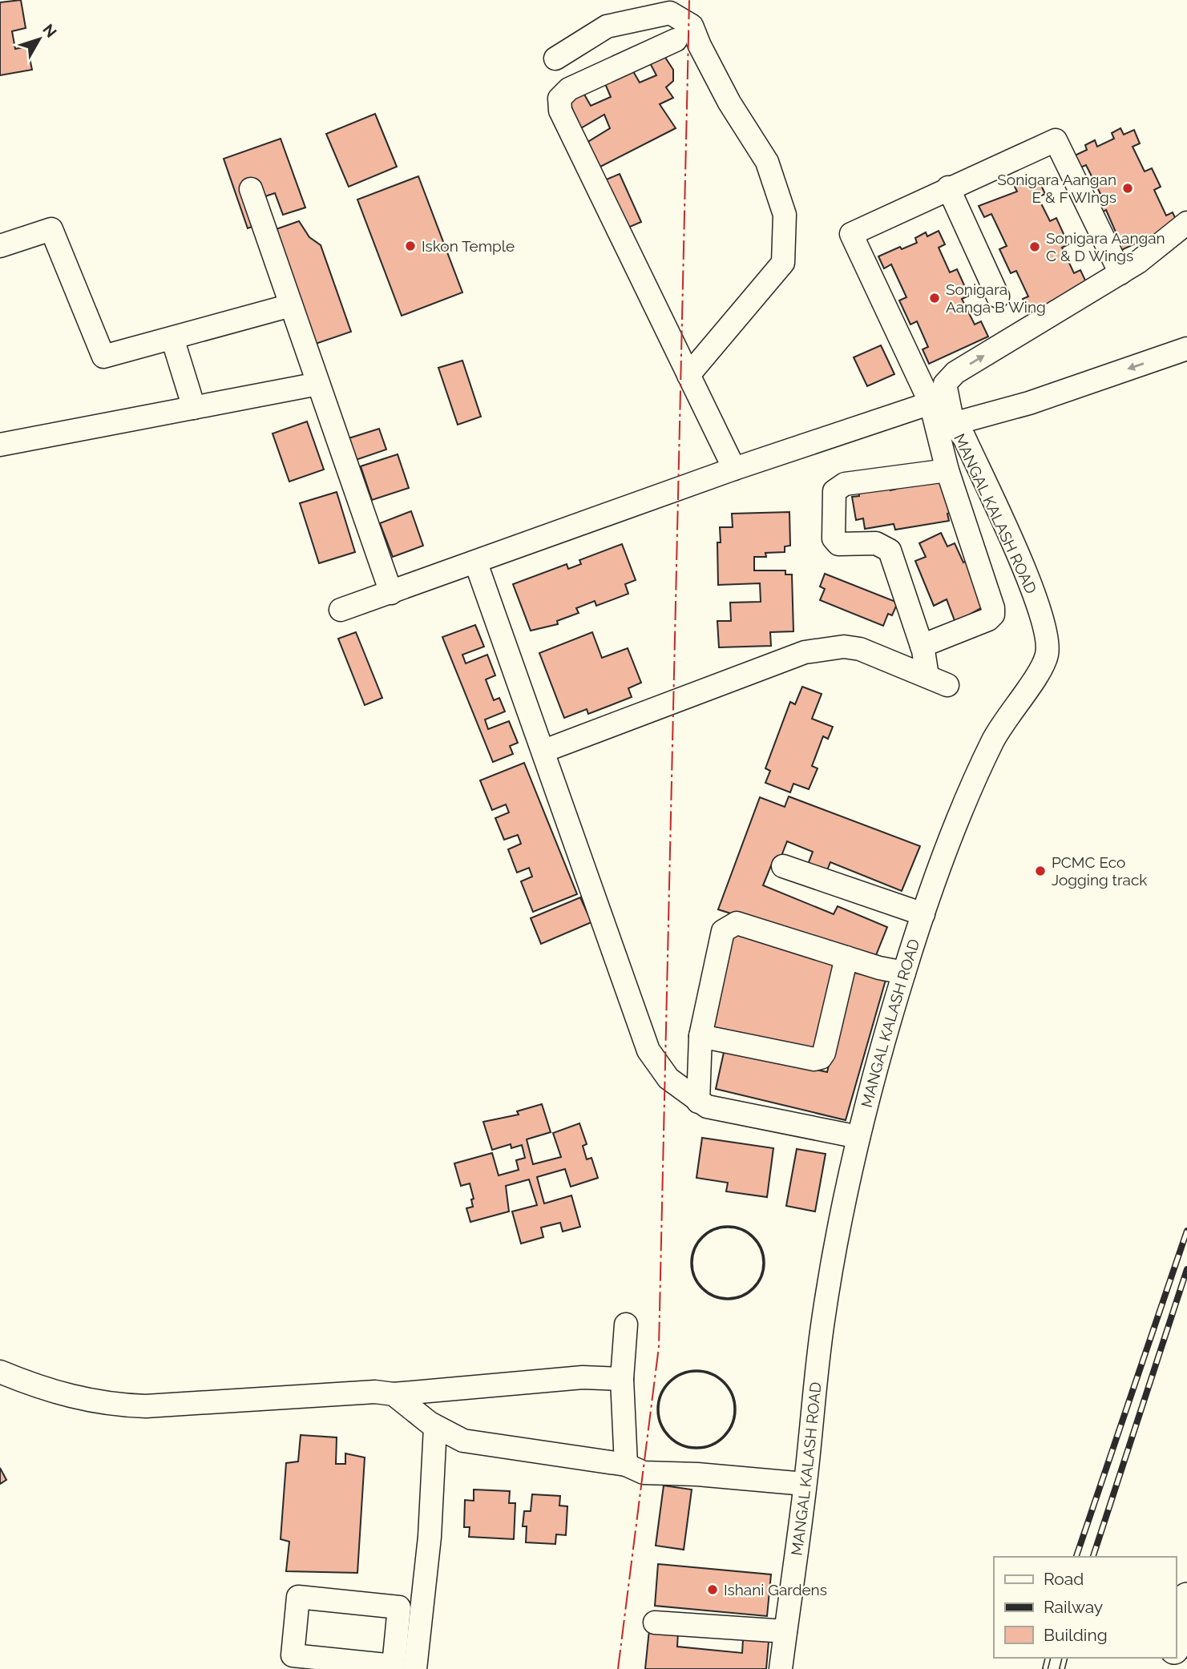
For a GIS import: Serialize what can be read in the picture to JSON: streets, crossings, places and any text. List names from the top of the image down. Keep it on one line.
{"streets":{"street":["MANGAL KALASH ROAD"]},"places":["Sonigara Aangan E & F WIngs","Iskon Temple","Sonigara Aangan C & D Wings","Sonigara Aanga B Wing","PCMC Eco Jogging track","Ishani Gardens"],"legend":["Road","Railway","Building"],"north":"top right"}
